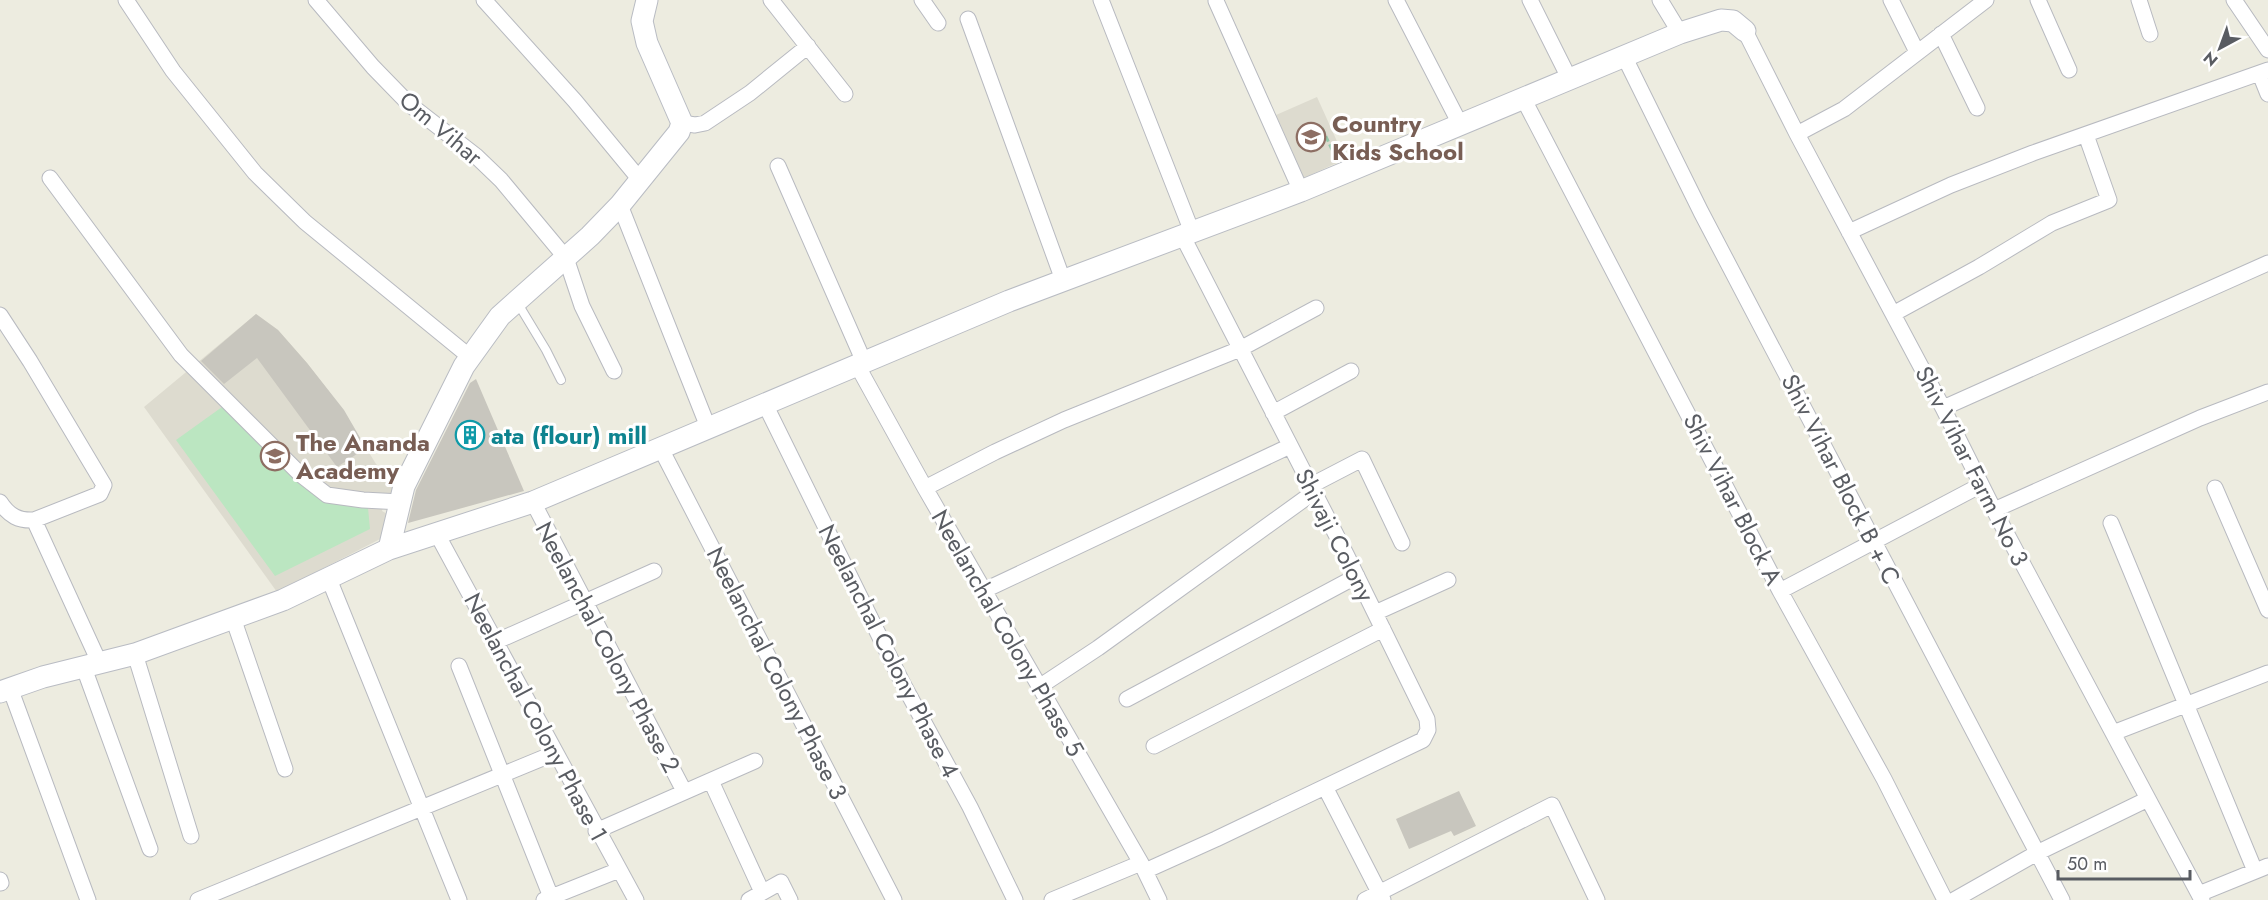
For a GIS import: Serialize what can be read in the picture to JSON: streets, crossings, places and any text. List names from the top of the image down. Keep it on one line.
{"streets":{"street":["Om Vihar","Shiv Vihar Farm No 3","Shiv Vihar Block B + C","Shiv Vihar Block A","Shivaji Colony","Neelanchal Colony Phase 5","Neelanchal Colony Phase 2","Neelanchal Colony Phase 4","Neelanchal Colony Phase 3","Neelanchal Colony Phase 1"]},"places":{"school or university":["Country Kids School","The Ananda Academy"],"building":["ata (flour) mill"]},"scale_bar":"50 m","north":"bottom left"}
